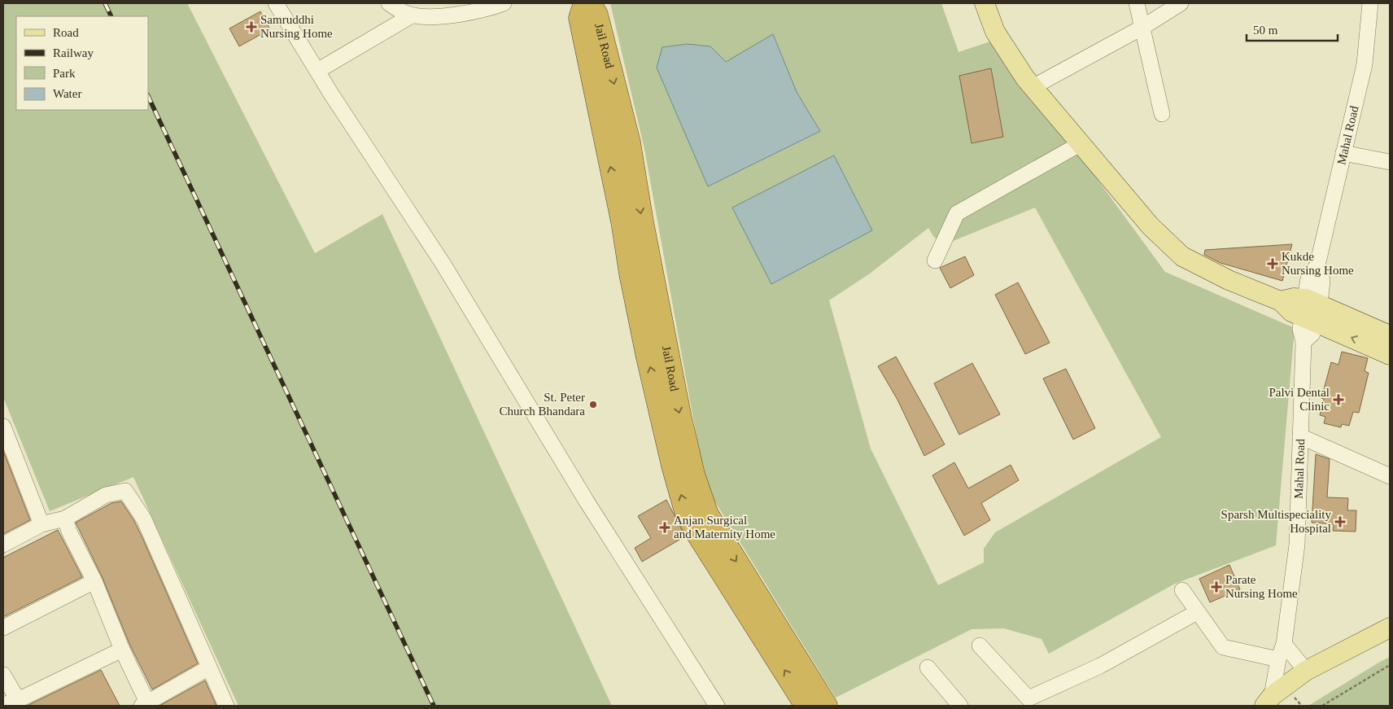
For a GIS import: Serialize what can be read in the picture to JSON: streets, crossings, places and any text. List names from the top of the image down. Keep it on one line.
{"streets":{"highway":["Jail Road"],"street":["Mahal Road"]},"places":{"health":["Samruddhi Nursing Home","Kukde Nursing Home","Palvi Dental Clinic","Sparsh Multispeciality Hospital","Anjan Surgical and Maternity Home","Parate Nursing Home"],"other":["St. Peter Church Bhandara"]},"legend":["Road","Railway","Park","Water"],"scale_bar":"50 m"}
